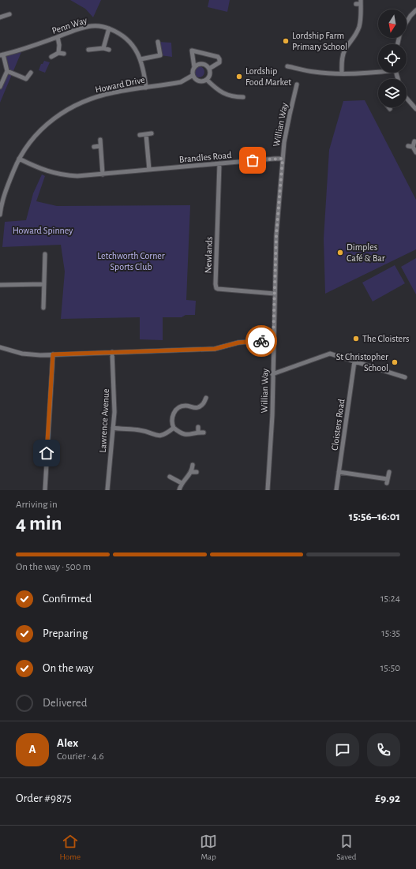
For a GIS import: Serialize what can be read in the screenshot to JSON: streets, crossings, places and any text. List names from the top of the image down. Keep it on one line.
{"streets":{"street":["Penn Way","Howard Drive","Willian Way","Brandles Road","Newlands","Lawrence Avenue","Cloisters Road"]},"crossings":[["Penn Way","Howard Drive"],["Howard Drive","Brandles Road"],["Willian Way","Brandles Road"],["Willian Way","Newlands"],["Brandles Road","Newlands"]],"parks":["Howard Spinney","Letchworth Corner Sports Club"],"places":["Lordship Farm Primary School","Lordship Food Market","Dimples Café & Bar","The Cloisters","St Christopher School"],"north":"bottom","page":{"heading":["4 min","Arriving in","15:56–16:01"],"panel":["Alex","Courier · 4.6","Order #9875","£9.92"],"bar":"On the way · 500 m","list":[["Confirmed","15:24"],["Preparing","15:35"],["On the way","15:50"],"Delivered"],"round":"A","tabs":["Home","Map","Saved"]}}
